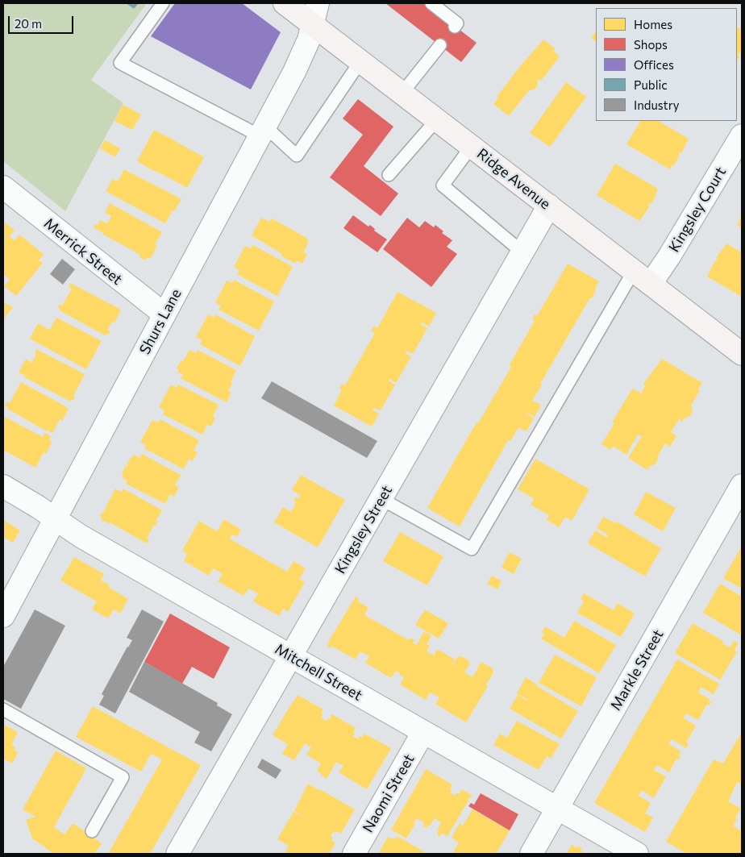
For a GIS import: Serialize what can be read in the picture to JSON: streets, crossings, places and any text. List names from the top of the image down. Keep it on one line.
{"streets":{"main road":["Ridge Avenue"],"street":["Kingsley Court","Merrick Street","Shurs Lane","Kingsley Street","Markle Street","Mitchell Street","Naomi Street"]},"crossings":[["Ridge Avenue","Kingsley Court"],["Ridge Avenue","Shurs Lane"],["Ridge Avenue","Kingsley Street"],["Merrick Street","Shurs Lane"],["Shurs Lane","Mitchell Street"],["Kingsley Street","Mitchell Street"],["Markle Street","Mitchell Street"],["Mitchell Street","Naomi Street"]],"legend":["Homes","Shops","Offices","Public","Industry"],"scale_bar":"20 m"}
